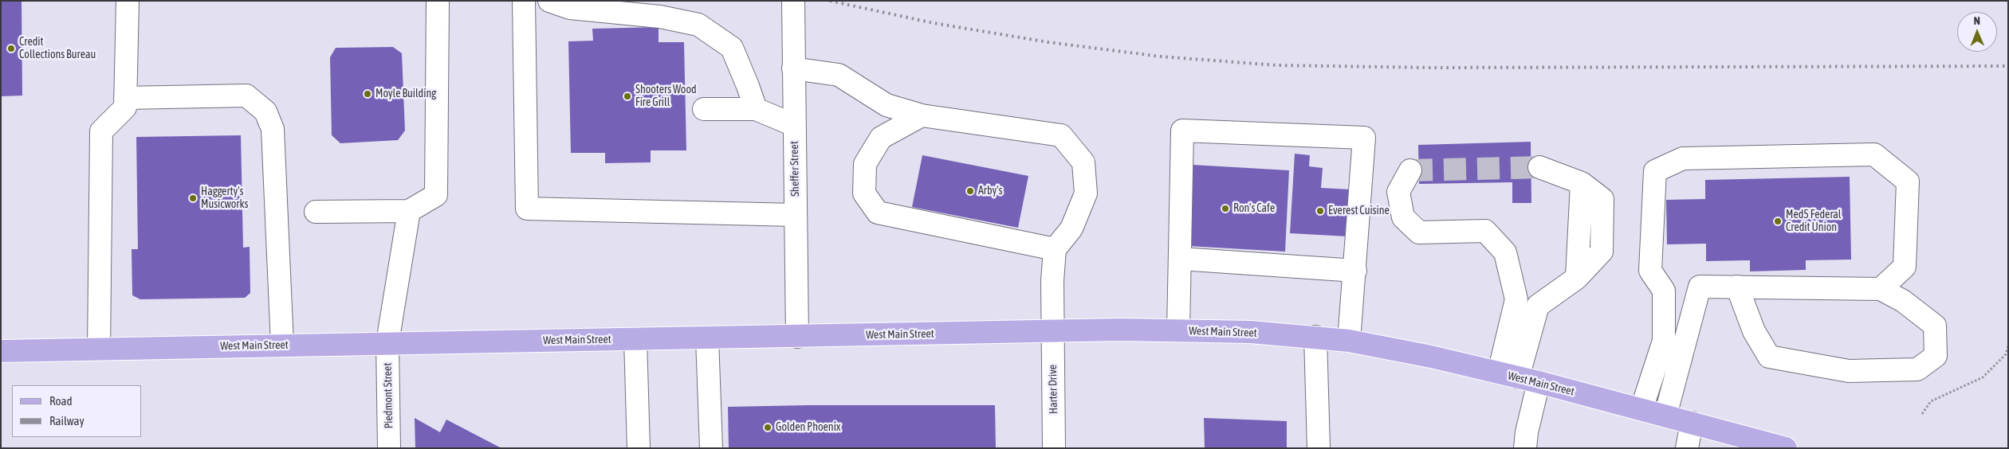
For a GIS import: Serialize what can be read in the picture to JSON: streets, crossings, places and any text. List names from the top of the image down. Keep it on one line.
{"streets":{"main road":["West Main Street"],"street":["Sheffer Street","Harter Drive","Piedmont Street"]},"crossings":[["Sheffer Street","West Main Street"],["West Main Street","Harter Drive"],["West Main Street","Piedmont Street"]],"places":["Credit Collections Bureau","Moyle Building","Shooters Wood Fire Grill","Arby's","Haggerty's Musicworks","Ron's Cafe","Everest Cuisine","Med5 Federal Credit Union","Golden Phoenix"],"legend":["Road","Railway"],"north":"top"}
